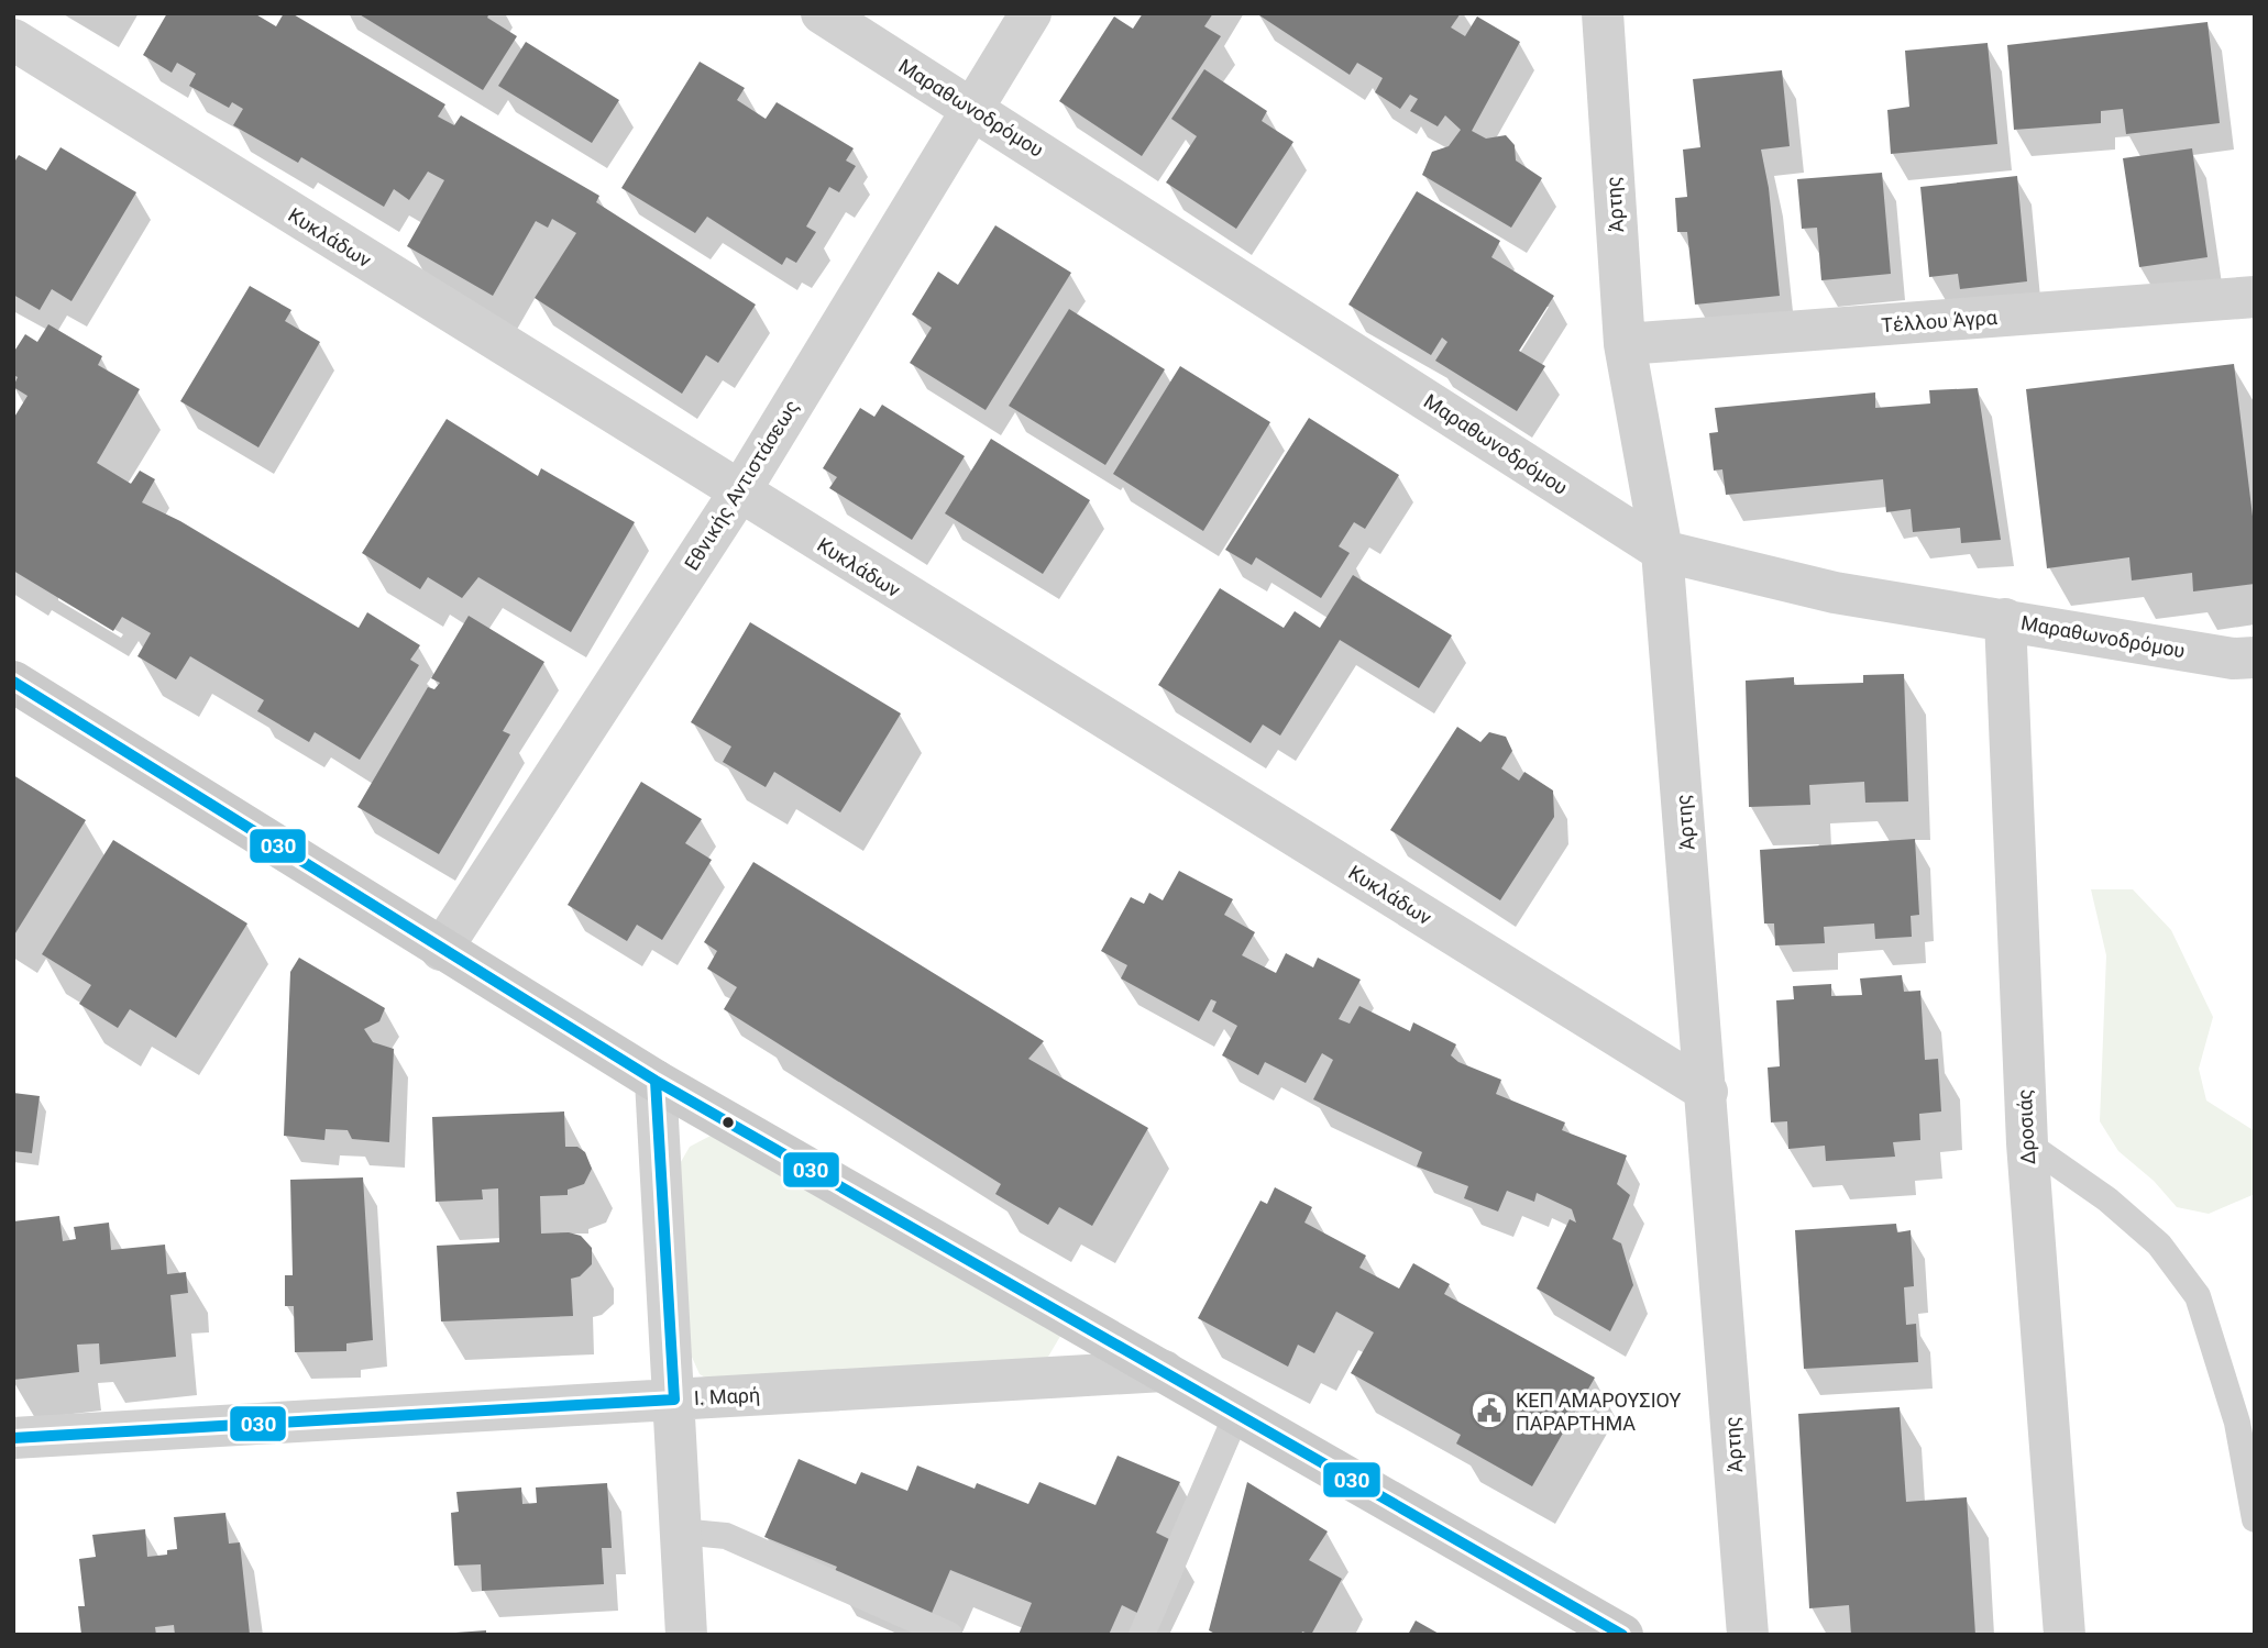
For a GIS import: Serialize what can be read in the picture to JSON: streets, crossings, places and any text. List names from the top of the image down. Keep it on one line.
{"streets":{"street":["Μαραθωνοδρόμου","Άρτης","Κυκλάδων","Τέλλου Άγρα","Εθνικής Αντιστάσεως","Δροσιάς","Ι. Μαρή"]},"crossings":[["Μαραθωνοδρόμου","Άρτης"],["Μαραθωνοδρόμου","Εθνικής Αντιστάσεως"],["Μαραθωνοδρόμου","Δροσιάς"],["Άρτης","Κυκλάδων"],["Άρτης","Τέλλου Άγρα"],["Κυκλάδων","Εθνικής Αντιστάσεως"]],"places":{"public building":["ΚΕΠ ΑΜΑΡΟΥΣΙΟΥ ΠΑΡΑΡΤΗΜΑ"]},"lines":["transit line 030"]}
